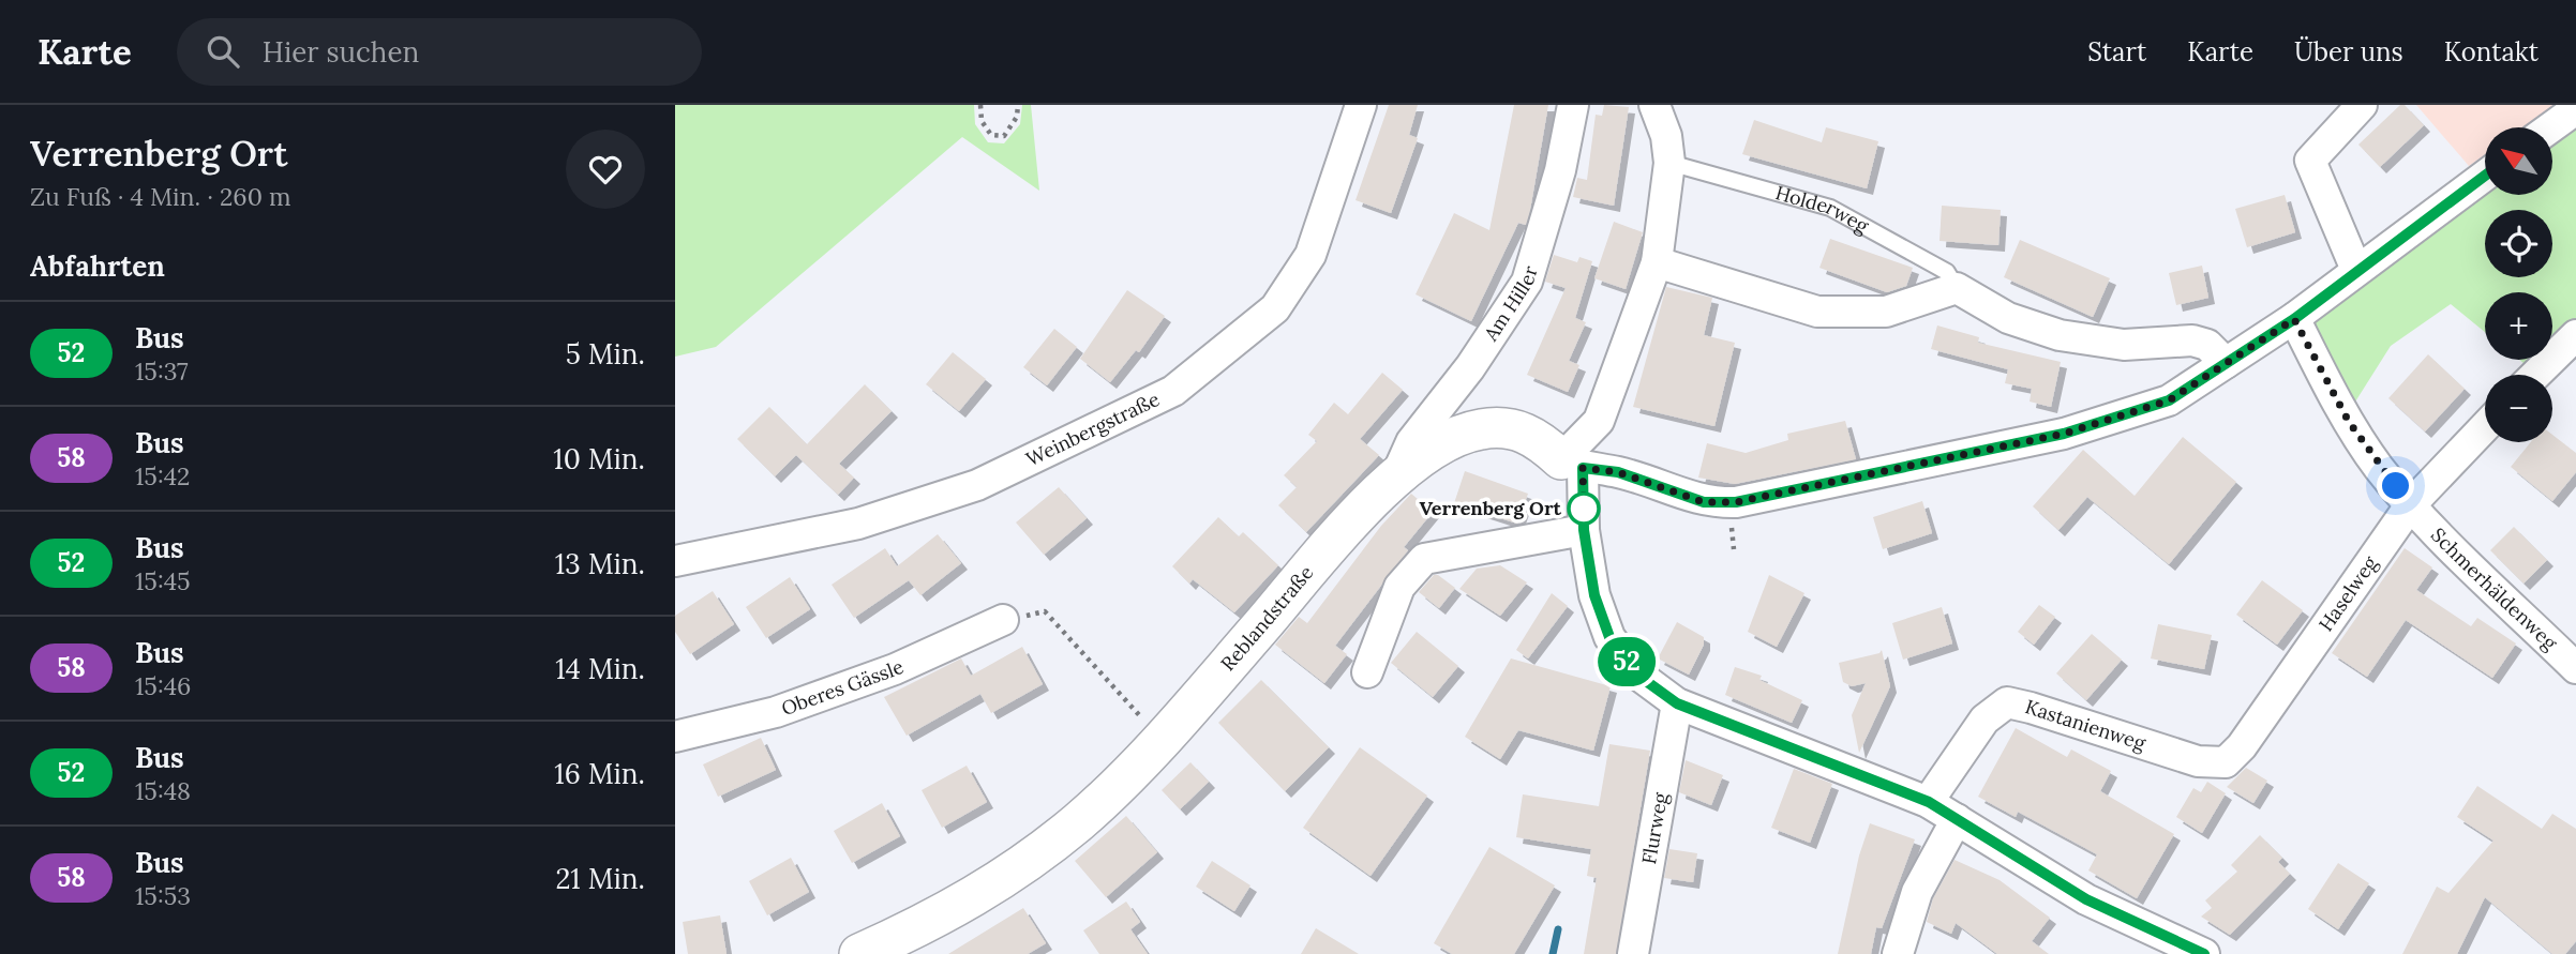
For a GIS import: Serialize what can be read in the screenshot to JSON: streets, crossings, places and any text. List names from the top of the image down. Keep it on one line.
{"streets":{"street":["Holderweg","Am Hiller","Weinbergstraße","Schmerhäldenweg","Haselweg","Reblandstraße","Oberes Gässle","Kastanienweg","Flurweg"]},"crossings":[["Am Hiller","Reblandstraße"],["Schmerhäldenweg","Haselweg"],["Haselweg","Kastanienweg"]],"places":["Verrenberg Ort"],"lines":["bus line 52"],"north":"top left","page":{"header":"Karte","search":"Hier suchen","nav":["Start","Karte","Über uns","Kontakt"],"heading":[["Verrenberg Ort","Zu Fuß · 4 Min. · 260 m"],"Abfahrten"],"on_map":"52","map_buttons":["+","−"],"list":[{"mark":"52","name":"Bus","note":"15:37","value":"5 Min."},{"mark":"58","name":"Bus","note":"15:42","value":"10 Min."},{"mark":"52","name":"Bus","note":"15:45","value":"13 Min."},{"mark":"58","name":"Bus","note":"15:46","value":"14 Min."},{"mark":"52","name":"Bus","note":"15:48","value":"16 Min."},{"mark":"58","name":"Bus","note":"15:53","value":"21 Min."}]}}
